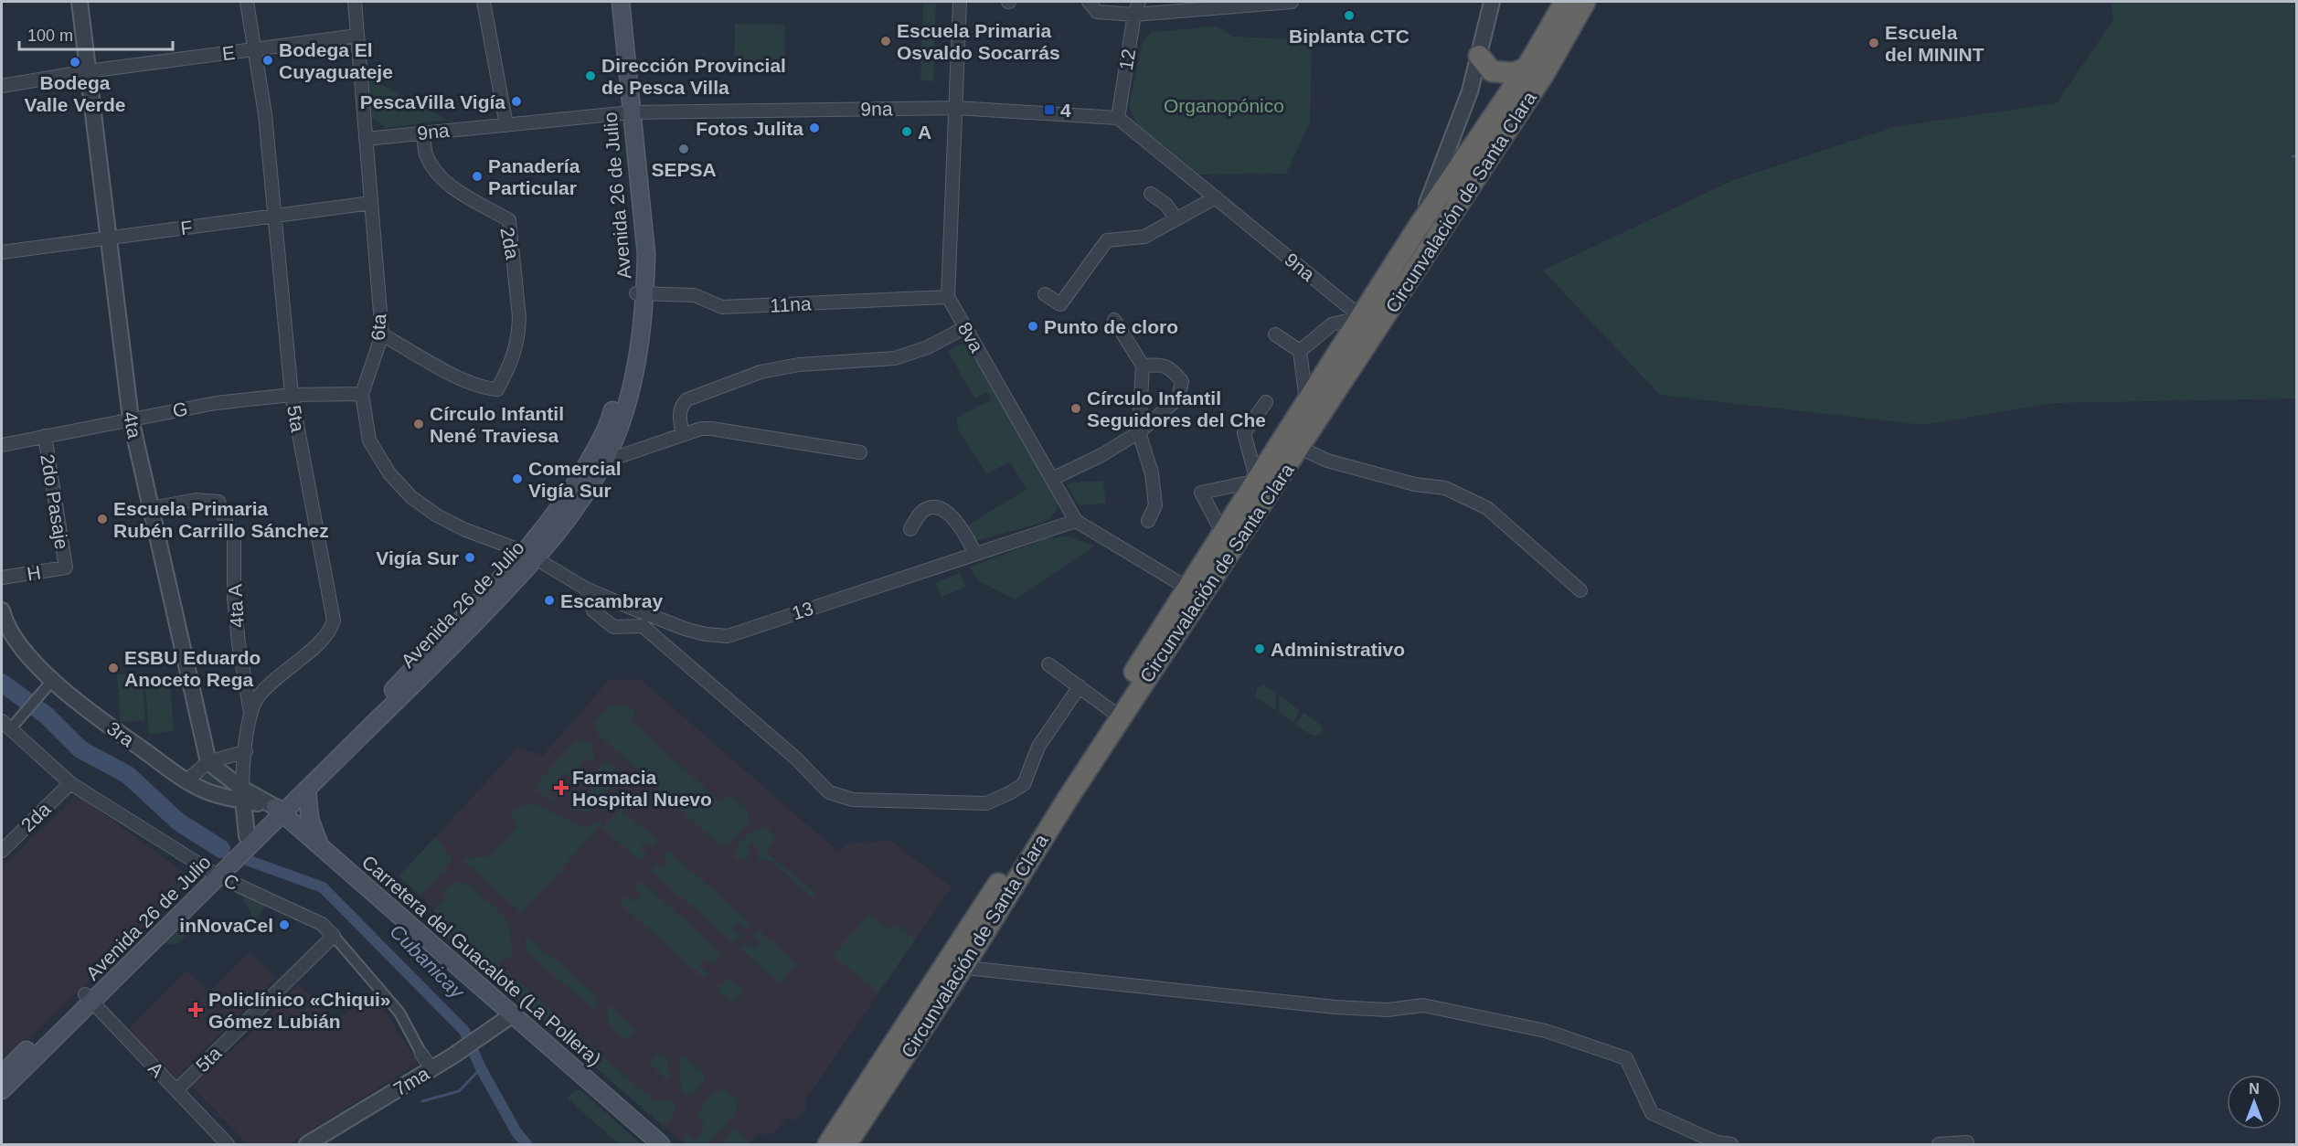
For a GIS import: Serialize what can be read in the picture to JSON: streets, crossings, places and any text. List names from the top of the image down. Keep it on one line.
{"streets":{"highway":["Circunvalación de Santa Clara"],"main road":["Avenida 26 de Julio","Carretera del Guacalote (La Pollera)"],"street":["E","12","9na","F","2da","11na","6ta","8va","G","5ta","4ta","2do Pasaje","H","4ta A","13","3ra","C","A","7ma"]},"crossings":[["E","6ta"],["E","5ta"],["E","4ta"],["12","9na"],["9na","Avenida 26 de Julio"],["9na","Circunvalación de Santa Clara"],["9na","2da"],["9na","6ta"],["Avenida 26 de Julio","11na"],["Avenida 26 de Julio","6ta"],["Avenida 26 de Julio","13"],["Avenida 26 de Julio","C"],["Avenida 26 de Julio","Carretera del Guacalote (La Pollera)"],["Avenida 26 de Julio","A"],["Circunvalación de Santa Clara","8va"],["F","6ta"],["F","5ta"],["F","4ta"],["2da","6ta"],["2da","C"],["11na","8va"],["6ta","G"],["6ta","13"],["8va","13"],["G","5ta"],["G","4ta"],["G","2do Pasaje"],["5ta","4ta A"],["5ta","3ra"],["5ta","C"],["5ta","A"],["4ta","4ta A"],["2do Pasaje","H"],["C","7ma"],["Carretera del Guacalote (La Pollera)","7ma"]],"water":["Cubanicay"],"parks":["Organopónico"],"places":{"other":["Biplanta CTC","Escuela Primaria Osvaldo Socarrás","Escuela del MININT","Bodega El Cuyaguateje","Bodega Valle Verde","Dirección Provincial de Pesca Villa","PescaVilla Vigía","Fotos Julita","A","SEPSA","Panadería Particular","Punto de cloro","Círculo Infantil Seguidores del Che","Círculo Infantil Nené Traviesa","Comercial Vigía Sur","Escuela Primaria Rubén Carrillo Sánchez","Vigía Sur","Escambray","Administrativo","ESBU Eduardo Anoceto Rega","inNovaCel"],"transit":["4"],"health":["Farmacia Hospital Nuevo","Policlínico «Chiqui» Gómez Lubián"]},"scale_bar":"100 m","north":"top"}
